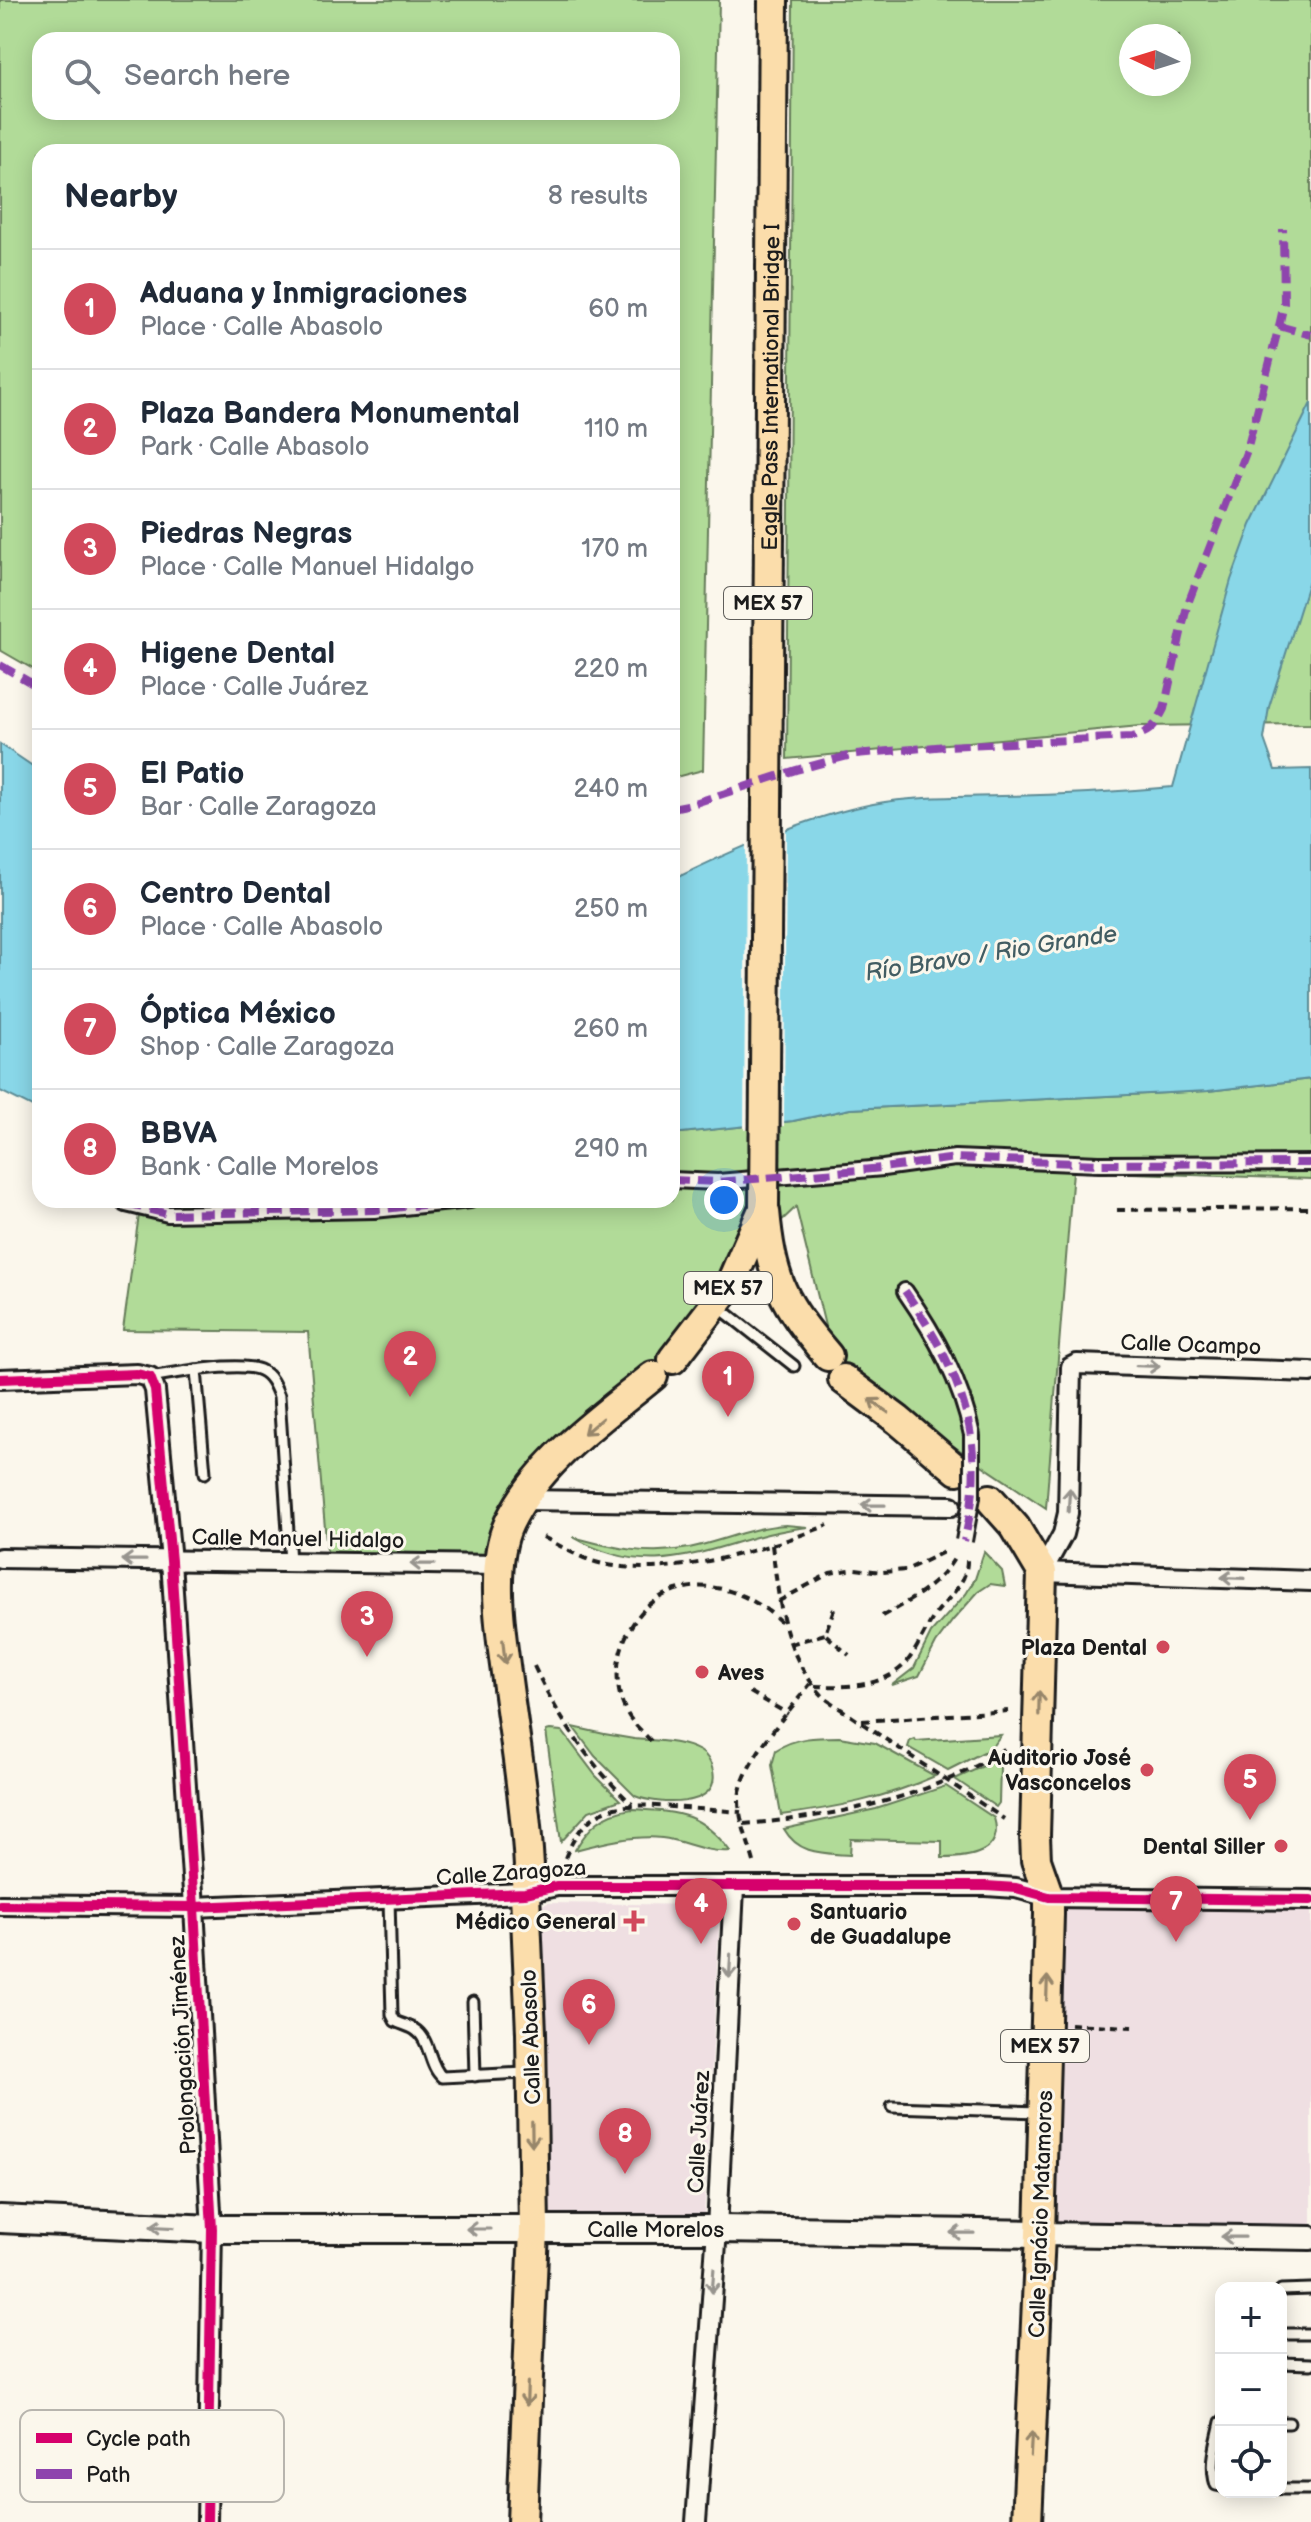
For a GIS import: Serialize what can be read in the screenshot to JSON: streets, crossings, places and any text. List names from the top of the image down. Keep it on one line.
{"streets":{"main road":["Eagle Pass International Bridge I","MEX 57","Calle Abasolo","Calle Ignácio Matamoros","Calle Morelos"],"street":["Calle Ocampo","Calle Manuel Hidalgo","Calle Zaragoza","Prolongación Jiménez","Calle Juárez"]},"crossings":[["Eagle Pass International Bridge I","MEX 57"],["Eagle Pass International Bridge I","Calle Abasolo"],["MEX 57","Calle Abasolo"],["Calle Ocampo","Calle Ignácio Matamoros"],["Calle Manuel Hidalgo","Calle Abasolo"],["Calle Manuel Hidalgo","Prolongación Jiménez"],["Calle Zaragoza","Calle Abasolo"],["Calle Zaragoza","Prolongación Jiménez"],["Calle Zaragoza","Calle Juárez"],["Calle Zaragoza","Calle Ignácio Matamoros"],["Calle Abasolo","Calle Morelos"],["Prolongación Jiménez","Calle Morelos"],["Calle Juárez","Calle Morelos"],["Calle Ignácio Matamoros","Calle Morelos"]],"one_way":["Calle Ocampo","Calle Manuel Hidalgo","Calle Abasolo","Calle Juárez","Calle Ignácio Matamoros","Calle Morelos"],"water":["Río Bravo / Rio Grande"],"places":{"other":["Plaza Dental","Aves","Auditorio José Vasconcelos","Dental Siller","Santuario de Guadalupe"],"health":["Médico General"]},"legend":["Cycle path","Path"],"north":"left","page":{"search":"Search here","heading":["Nearby","8 results"],"list":[{"mark":"1","name":"Aduana y Inmigraciones","note":"Place · Calle Abasolo","value":"60 m"},{"mark":"2","name":"Plaza Bandera Monumental","note":"Park · Calle Abasolo","value":"110 m"},{"mark":"3","name":"Piedras Negras","note":"Place · Calle Manuel Hidalgo","value":"170 m"},{"mark":"4","name":"Higene Dental","note":"Place · Calle Juárez","value":"220 m"},{"mark":"5","name":"El Patio","note":"Bar · Calle Zaragoza","value":"240 m"},{"mark":"6","name":"Centro Dental","note":"Place · Calle Abasolo","value":"250 m"},{"mark":"7","name":"Óptica México","note":"Shop · Calle Zaragoza","value":"260 m"},{"mark":"8","name":"BBVA","note":"Bank · Calle Morelos","value":"290 m"}],"pins":["2","1","3","5","7","4","6","8"],"map_buttons":["+","−"]}}
